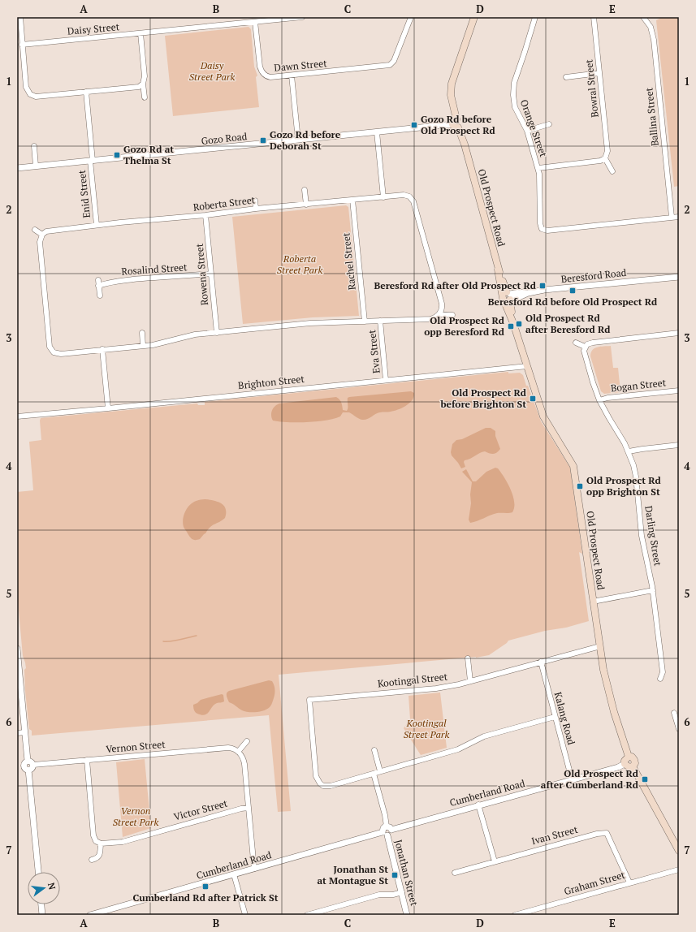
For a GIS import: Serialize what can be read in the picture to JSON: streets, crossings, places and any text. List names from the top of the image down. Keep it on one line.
{"streets":{"main road":["Old Prospect Road"],"street":["Daisy Street","Dawn Street","Bowral Street","Ballina Street","Orange Street","Gozo Road","Enid Street","Roberta Street","Rachel Street","Rosalind Street","Rowena Street","Beresford Road","Eva Street","Brighton Street","Bogan Street","Darling Street","Kootingal Street","Kalang Road","Vernon Street","Cumberland Road","Victor Street","Ivan Street","Jonathan Street","Graham Street"]},"crossings":[["Daisy Street","Dawn Street"],["Ballina Street","Orange Street"],["Gozo Road","Enid Street"],["Gozo Road","Old Prospect Road"],["Enid Street","Roberta Street"],["Roberta Street","Rachel Street"],["Roberta Street","Rowena Street"],["Old Prospect Road","Beresford Road"],["Old Prospect Road","Brighton Street"],["Old Prospect Road","Kootingal Street"],["Old Prospect Road","Cumberland Road"],["Rosalind Street","Rowena Street"],["Eva Street","Brighton Street"],["Bogan Street","Darling Street"],["Kootingal Street","Kalang Road"],["Kalang Road","Cumberland Road"],["Cumberland Road","Jonathan Street"],["Ivan Street","Graham Street"]],"parks":["Daisy Street Park","Roberta Street Park","Kootingal Street Park","Vernon Street Park"],"places":{"transit":["Gozo Rd before Old Prospect Rd","Gozo Rd before Deborah St","Gozo Rd at Thelma St","Beresford Rd after Old Prospect Rd","Beresford Rd before Old Prospect Rd","Old Prospect Rd after Beresford Rd","Old Prospect Rd opp Beresford Rd","Old Prospect Rd before Brighton St","Old Prospect Rd opp Brighton St","Old Prospect Rd after Cumberland Rd","Jonathan St at Montague St","Cumberland Rd after Patrick St"]},"north":"right","grid":{"columns":["A","B","C","D","E"],"rows":["1","2","3","4","5","6","7"]}}
